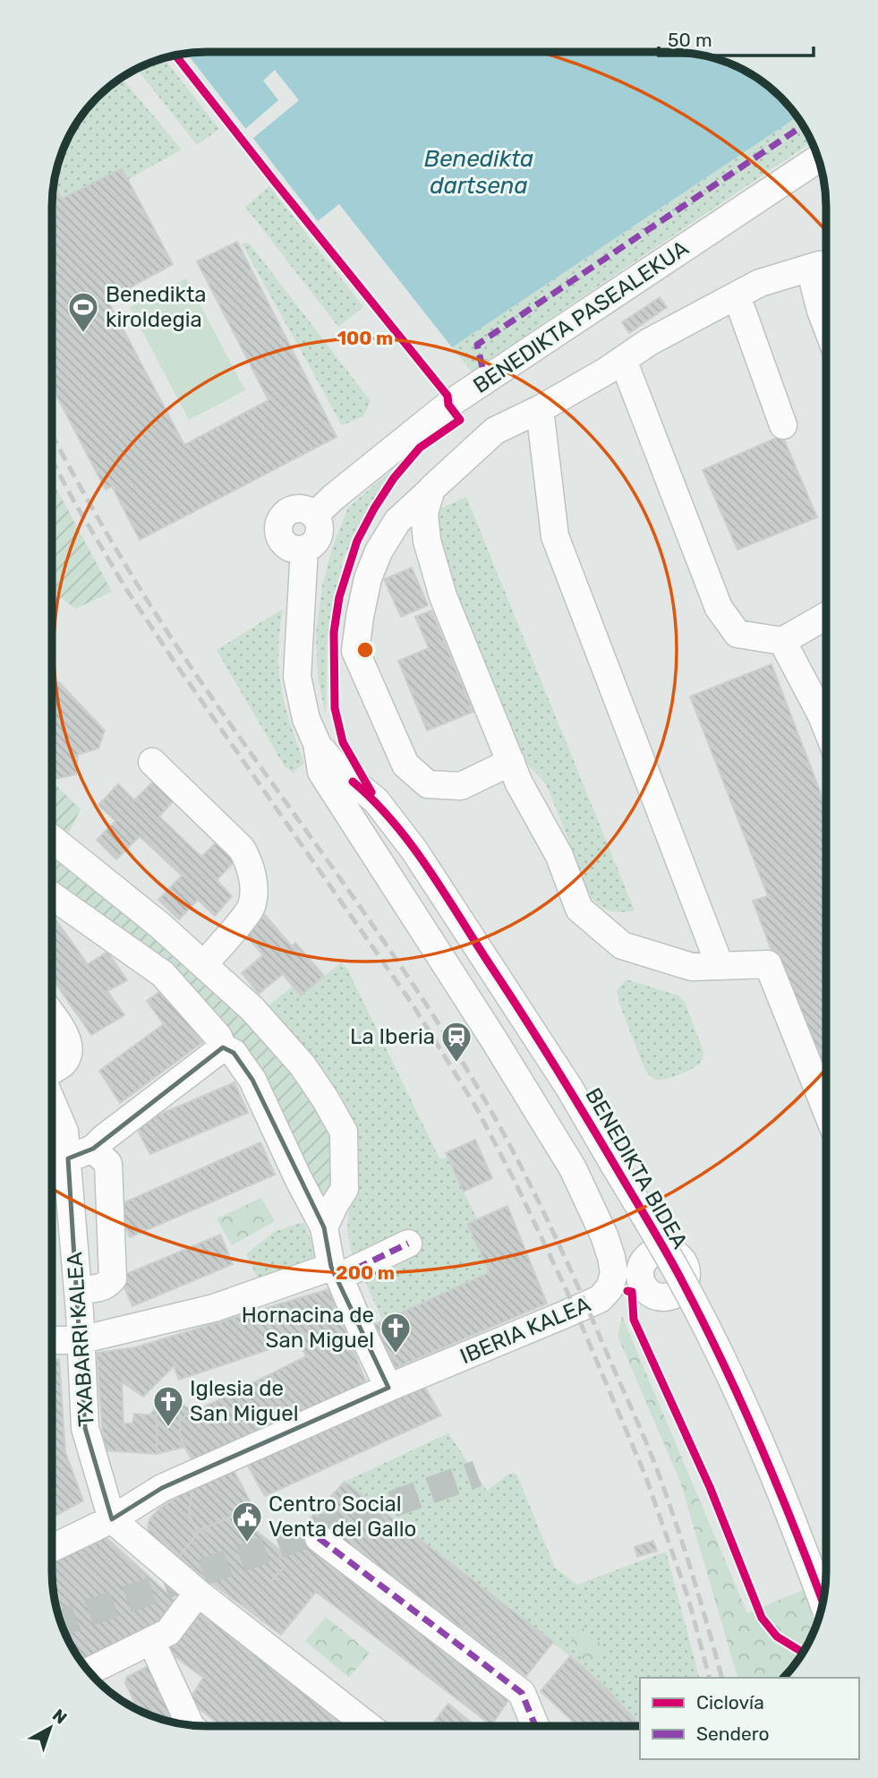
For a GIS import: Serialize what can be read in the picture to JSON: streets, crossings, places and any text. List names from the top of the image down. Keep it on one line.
{"streets":{"street":["BENEDIKTA PASEALEKUA","BENEDIKTA BIDEA","IBERIA KALEA","TXABARRI KALEA"]},"crossings":[["BENEDIKTA PASEALEKUA","IBERIA KALEA"],["BENEDIKTA BIDEA","IBERIA KALEA"],["IBERIA KALEA","TXABARRI KALEA"]],"water":["Benedikta dartsena"],"places":{"sports":["Benedikta kiroldegia"],"station":["La Iberia"],"church":["Hornacina de San Miguel","Iglesia de San Miguel"],"public building":["Centro Social Venta del Gallo"]},"legend":["Ciclovía","Sendero"],"scale_bar":"50 m","north":"top right","rings":["100 m","200 m"]}
